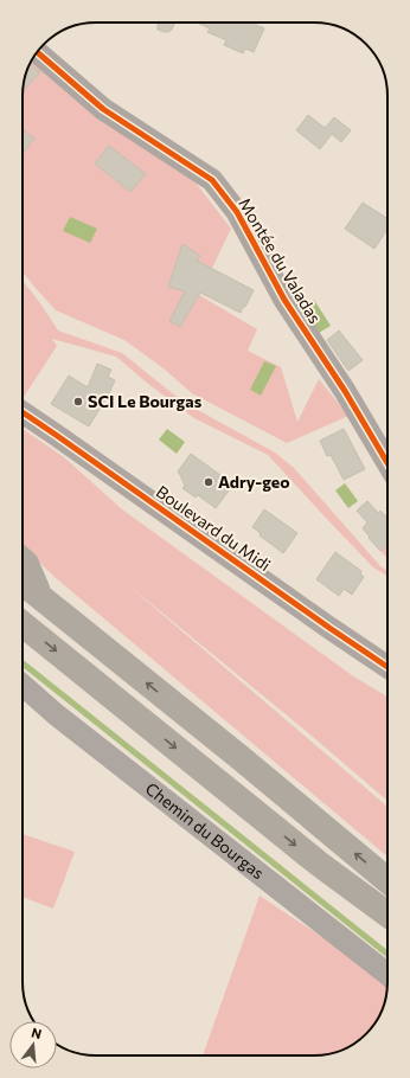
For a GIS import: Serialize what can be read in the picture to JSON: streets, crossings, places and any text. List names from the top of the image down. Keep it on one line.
{"streets":{"street":["Montée du Valadas","Boulevard du Midi","Chemin du Bourgas"]},"places":["SCI Le Bourgas","Adry-geo"],"north":"top"}
